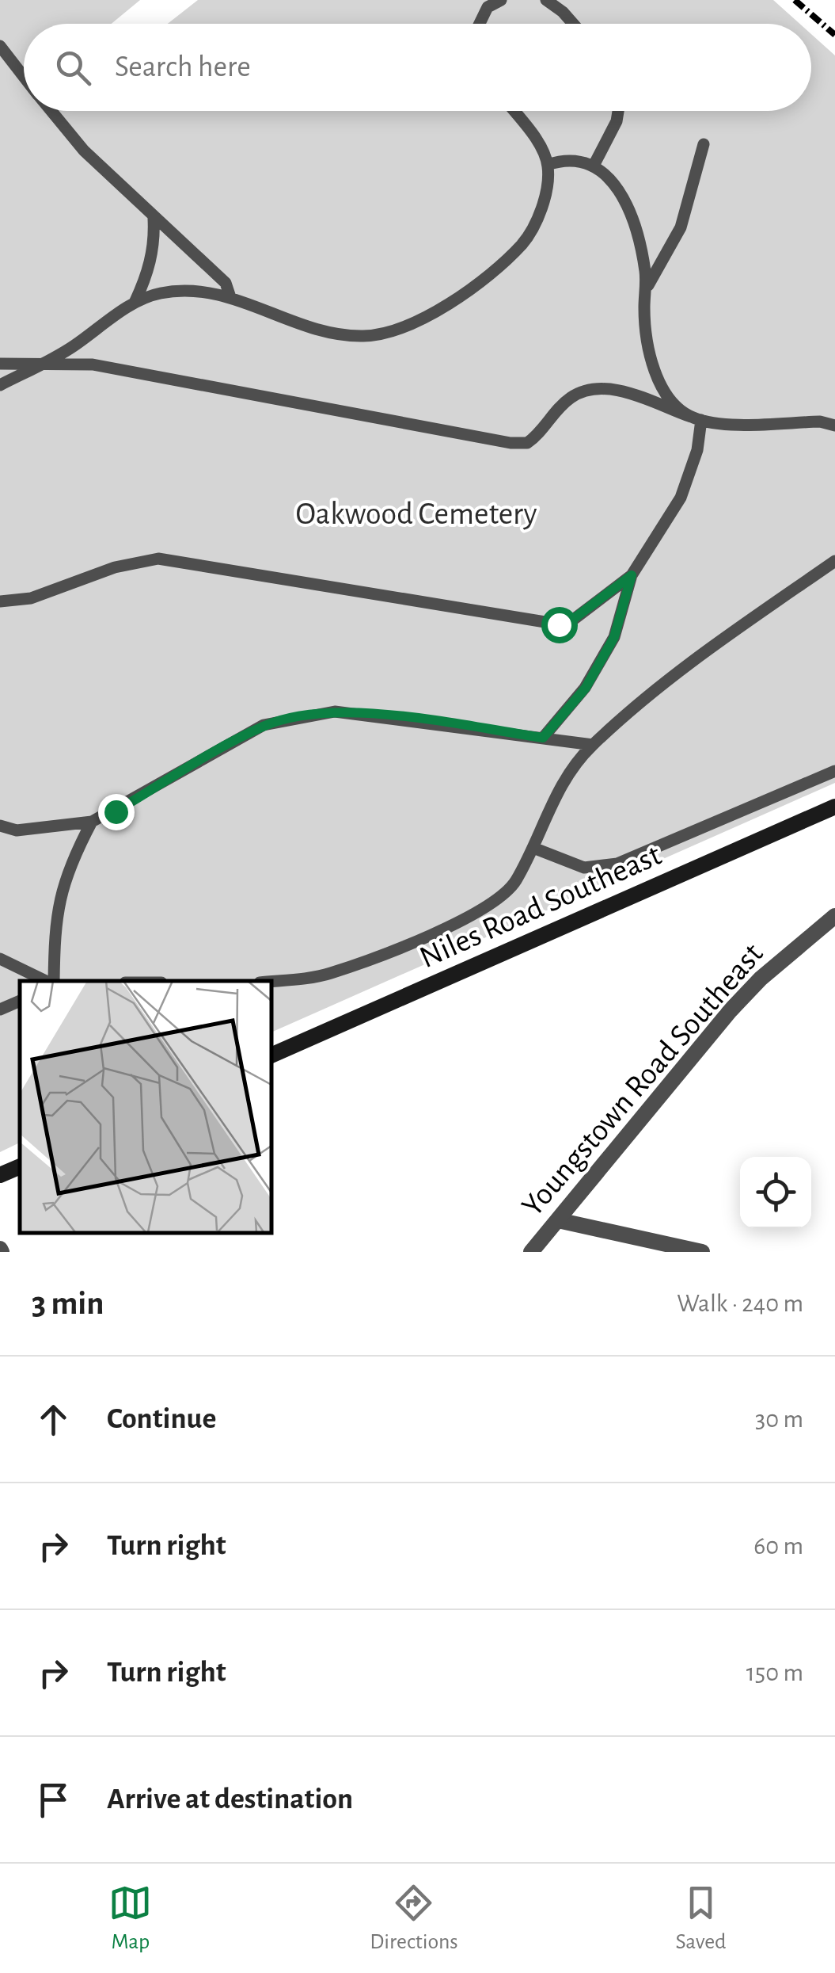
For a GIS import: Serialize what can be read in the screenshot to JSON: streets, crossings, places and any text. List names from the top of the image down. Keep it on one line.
{"streets":{"main road":["Niles Road Southeast"],"street":["Youngstown Road Southeast"]},"parks":["Oakwood Cemetery"],"page":{"search":"Search here","heading":["3 min","Walk · 240 m"],"list":[["Continue","30 m"],["Turn right","60 m"],["Turn right","150 m"],"Arrive at destination"],"nav":["Map","Directions","Saved"]}}
